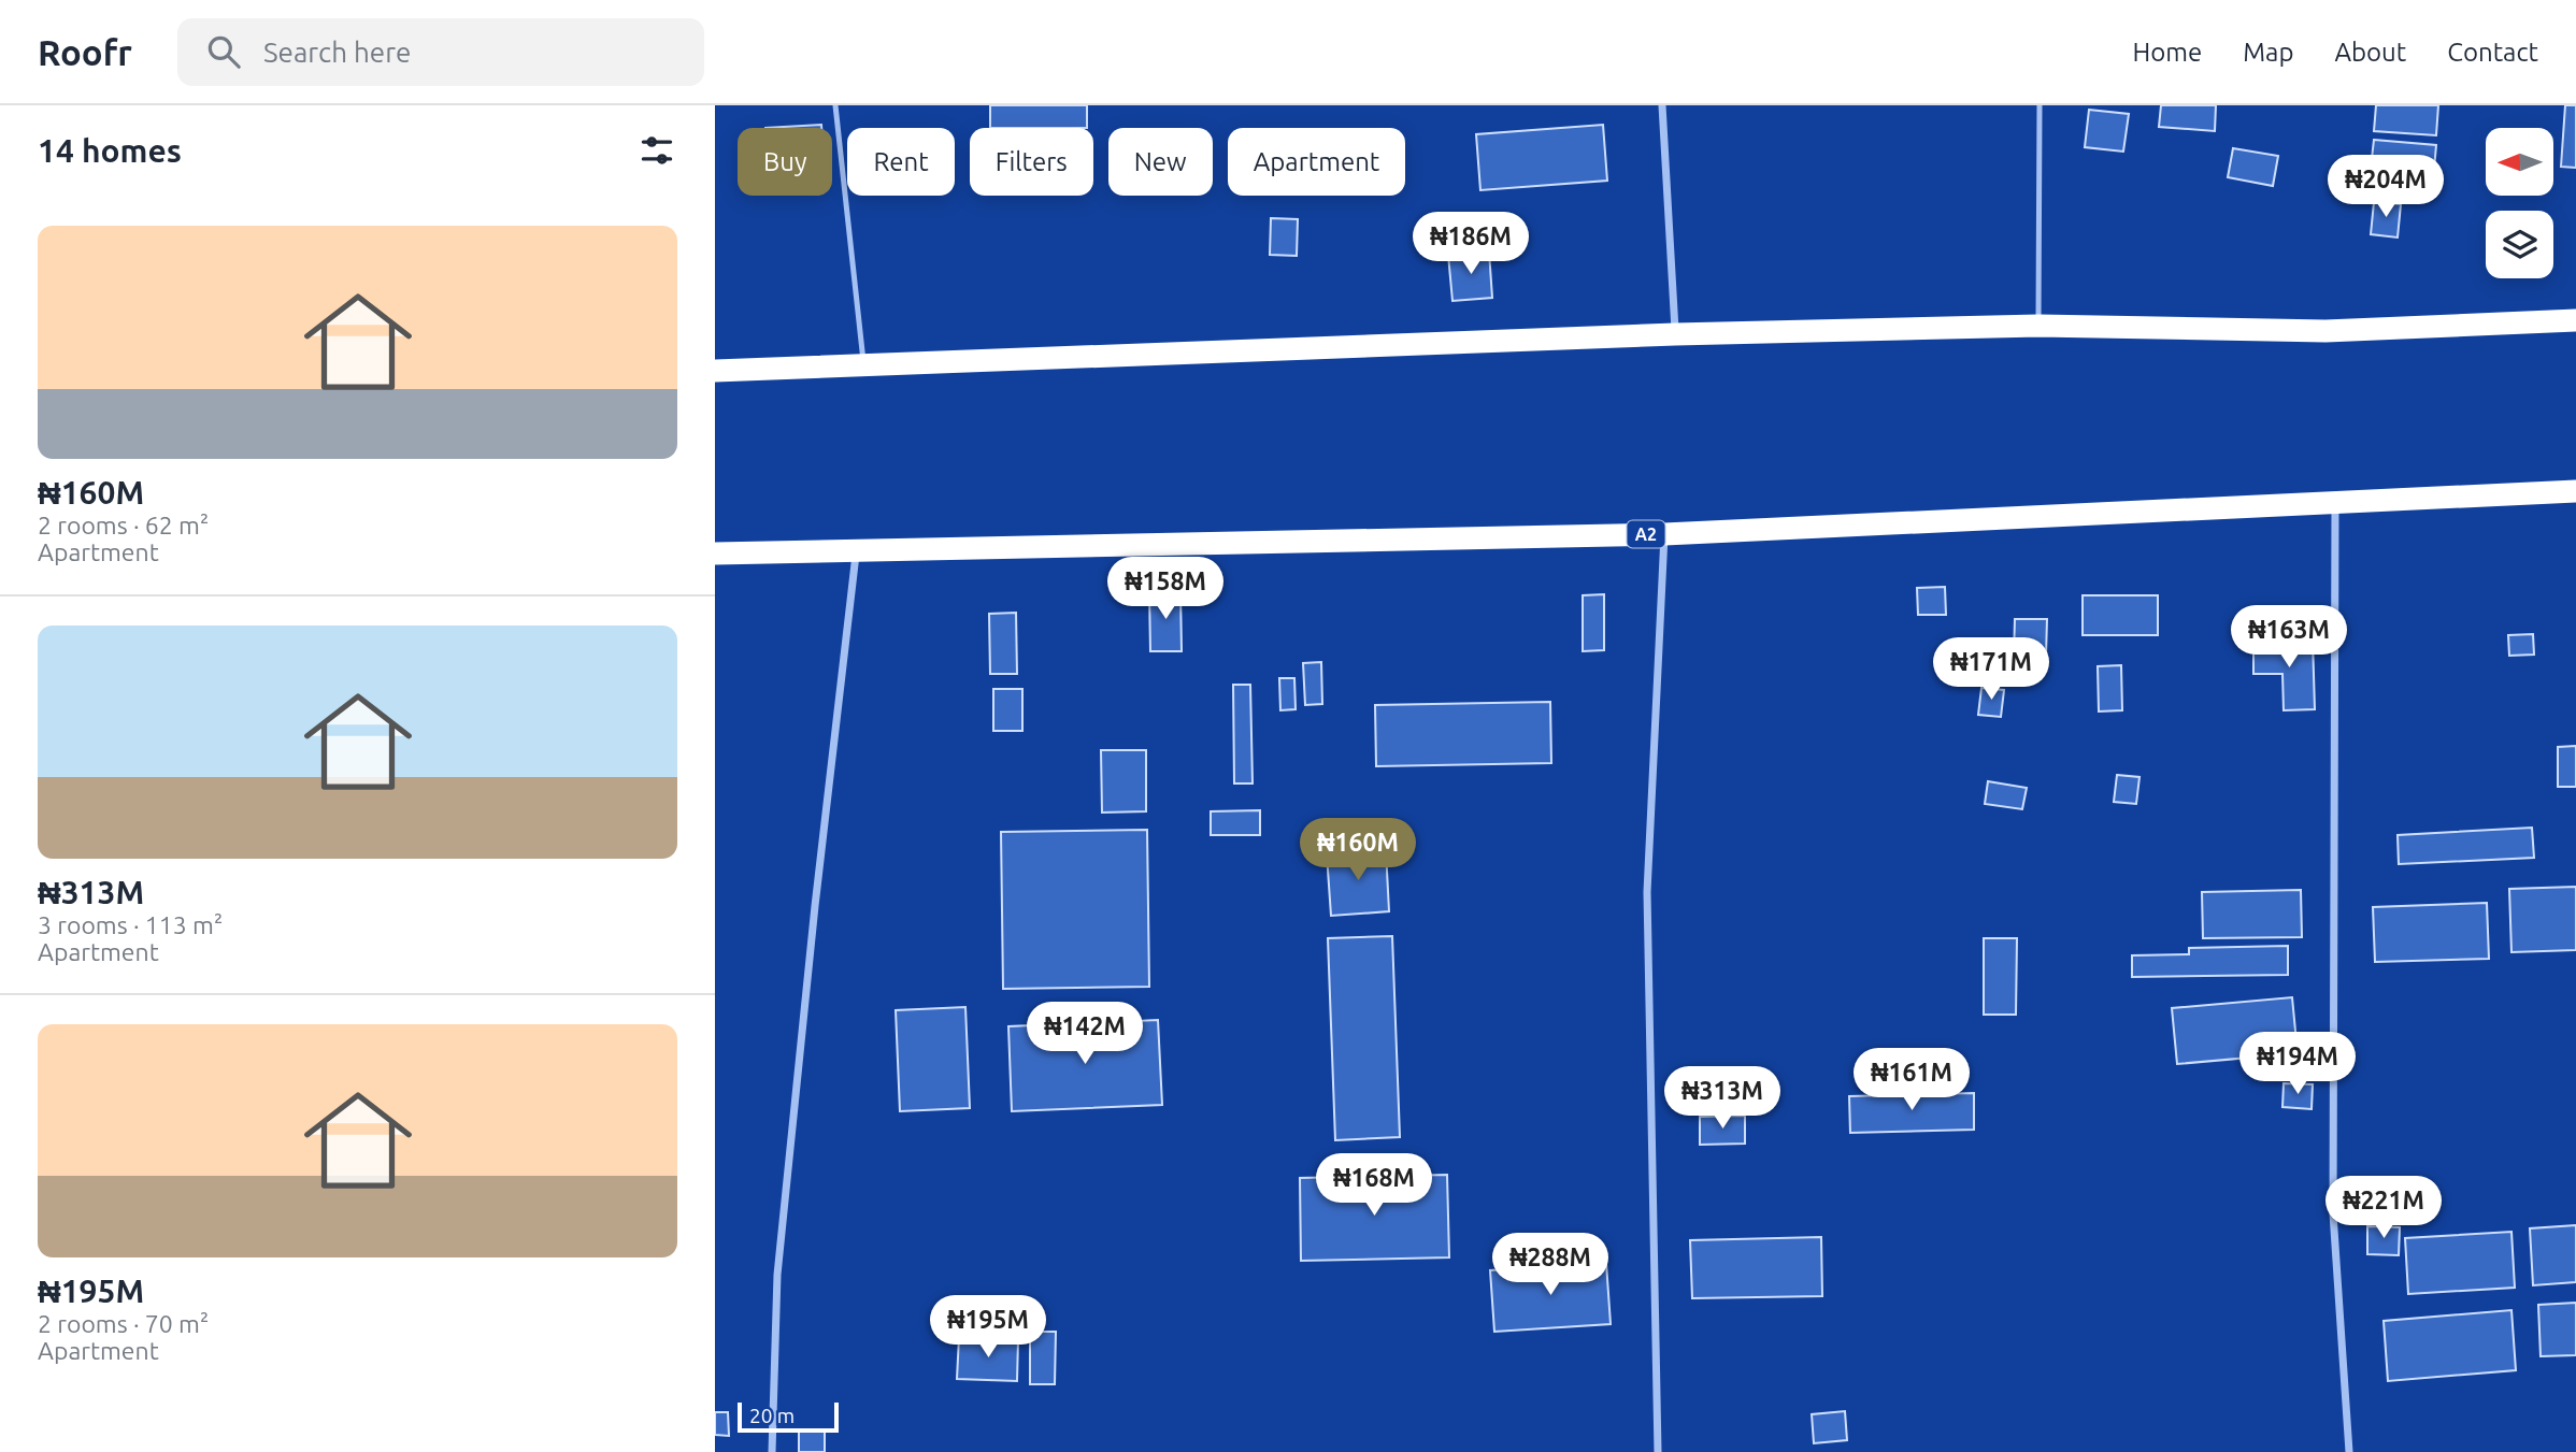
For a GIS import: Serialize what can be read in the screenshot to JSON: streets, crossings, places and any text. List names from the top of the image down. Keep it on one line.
{"streets":{"highway":["A2"]},"scale_bar":"20 m","north":"left","page":{"header":"Roofr","search":"Search here","nav":["Home","Map","About","Contact"],"heading":"14 homes","chip":["Buy","Rent","Filters","New","Apartment"],"price":["₦204M","₦186M","₦158M","₦163M","₦171M","₦160M","₦142M","₦194M","₦161M","₦313M","₦168M","₦221M","₦288M","₦195M"],"list":[{"name":"₦160M","note":"2 rooms · 62 m² · Apartment"},{"name":"₦313M","note":"3 rooms · 113 m² · Apartment"},{"name":"₦195M","note":"2 rooms · 70 m² · Apartment"}],"scale":"20 m"}}
